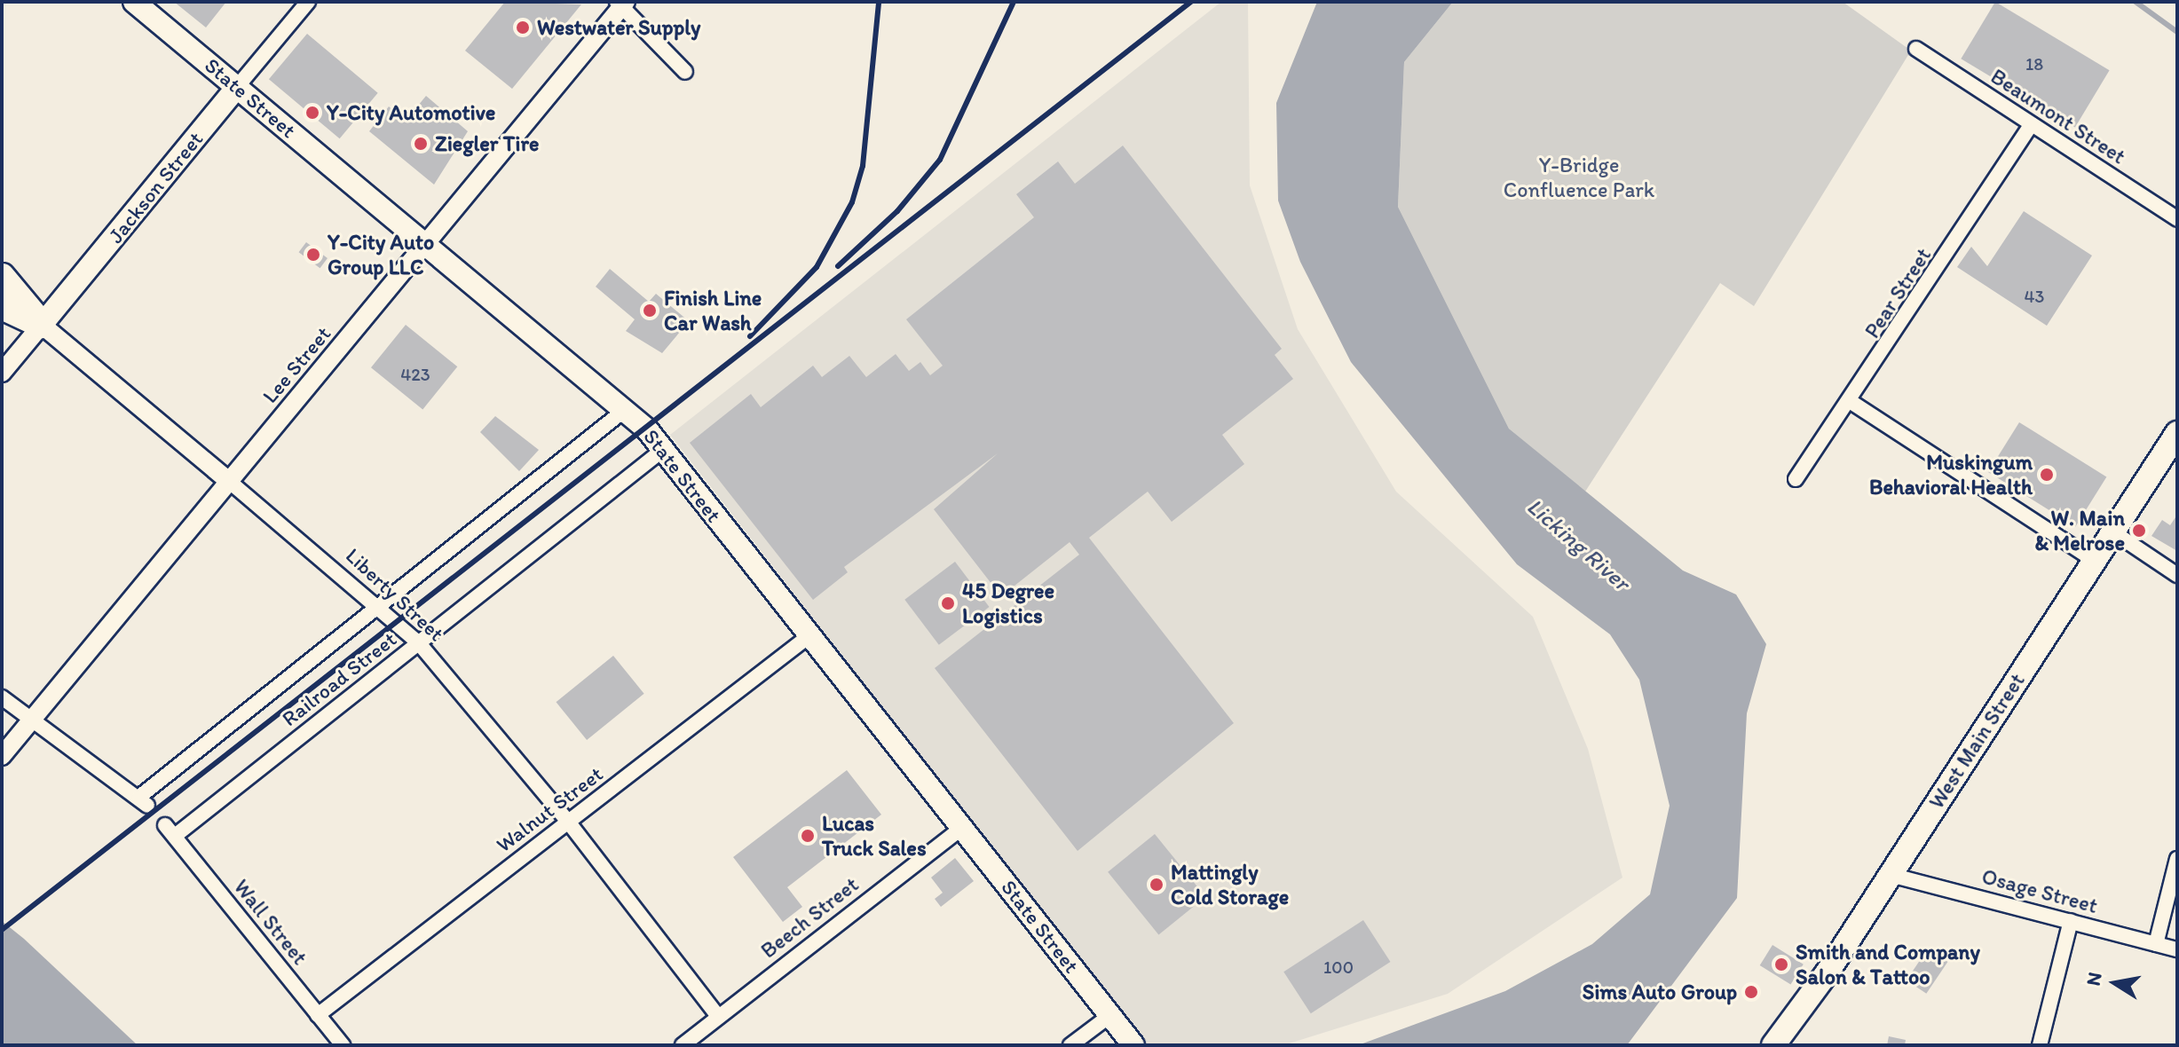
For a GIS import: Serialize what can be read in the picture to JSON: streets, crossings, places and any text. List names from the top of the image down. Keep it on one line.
{"streets":{"main road":["State Street","Jackson Street","West Main Street"],"street":["Beaumont Street","Pear Street","Lee Street","Liberty Street","Railroad Street","Walnut Street","Osage Street","Beech Street","Wall Street"]},"crossings":[["State Street","Jackson Street"],["State Street","Lee Street"],["State Street","Railroad Street"],["State Street","Walnut Street"],["State Street","Beech Street"],["Beaumont Street","Pear Street"],["Jackson Street","Liberty Street"],["Lee Street","Liberty Street"],["Lee Street","Railroad Street"],["Liberty Street","Railroad Street"],["Liberty Street","Walnut Street"],["Liberty Street","Beech Street"],["Railroad Street","Wall Street"],["West Main Street","Osage Street"],["Walnut Street","Wall Street"]],"water":["Licking River"],"parks":["Y-Bridge Confluence Park"],"places":["Westwater Supply","Y-City Automotive","Ziegler Tire","Y-City Auto Group LLC","Finish Line Car Wash","Muskingum Behavioral Health","W. Main & Melrose","45 Degree Logistics","Lucas Truck Sales","Mattingly Cold Storage","Smith and Company Salon & Tattoo","Sims Auto Group"],"house_numbers":["18","43","423","100"],"north":"left"}
